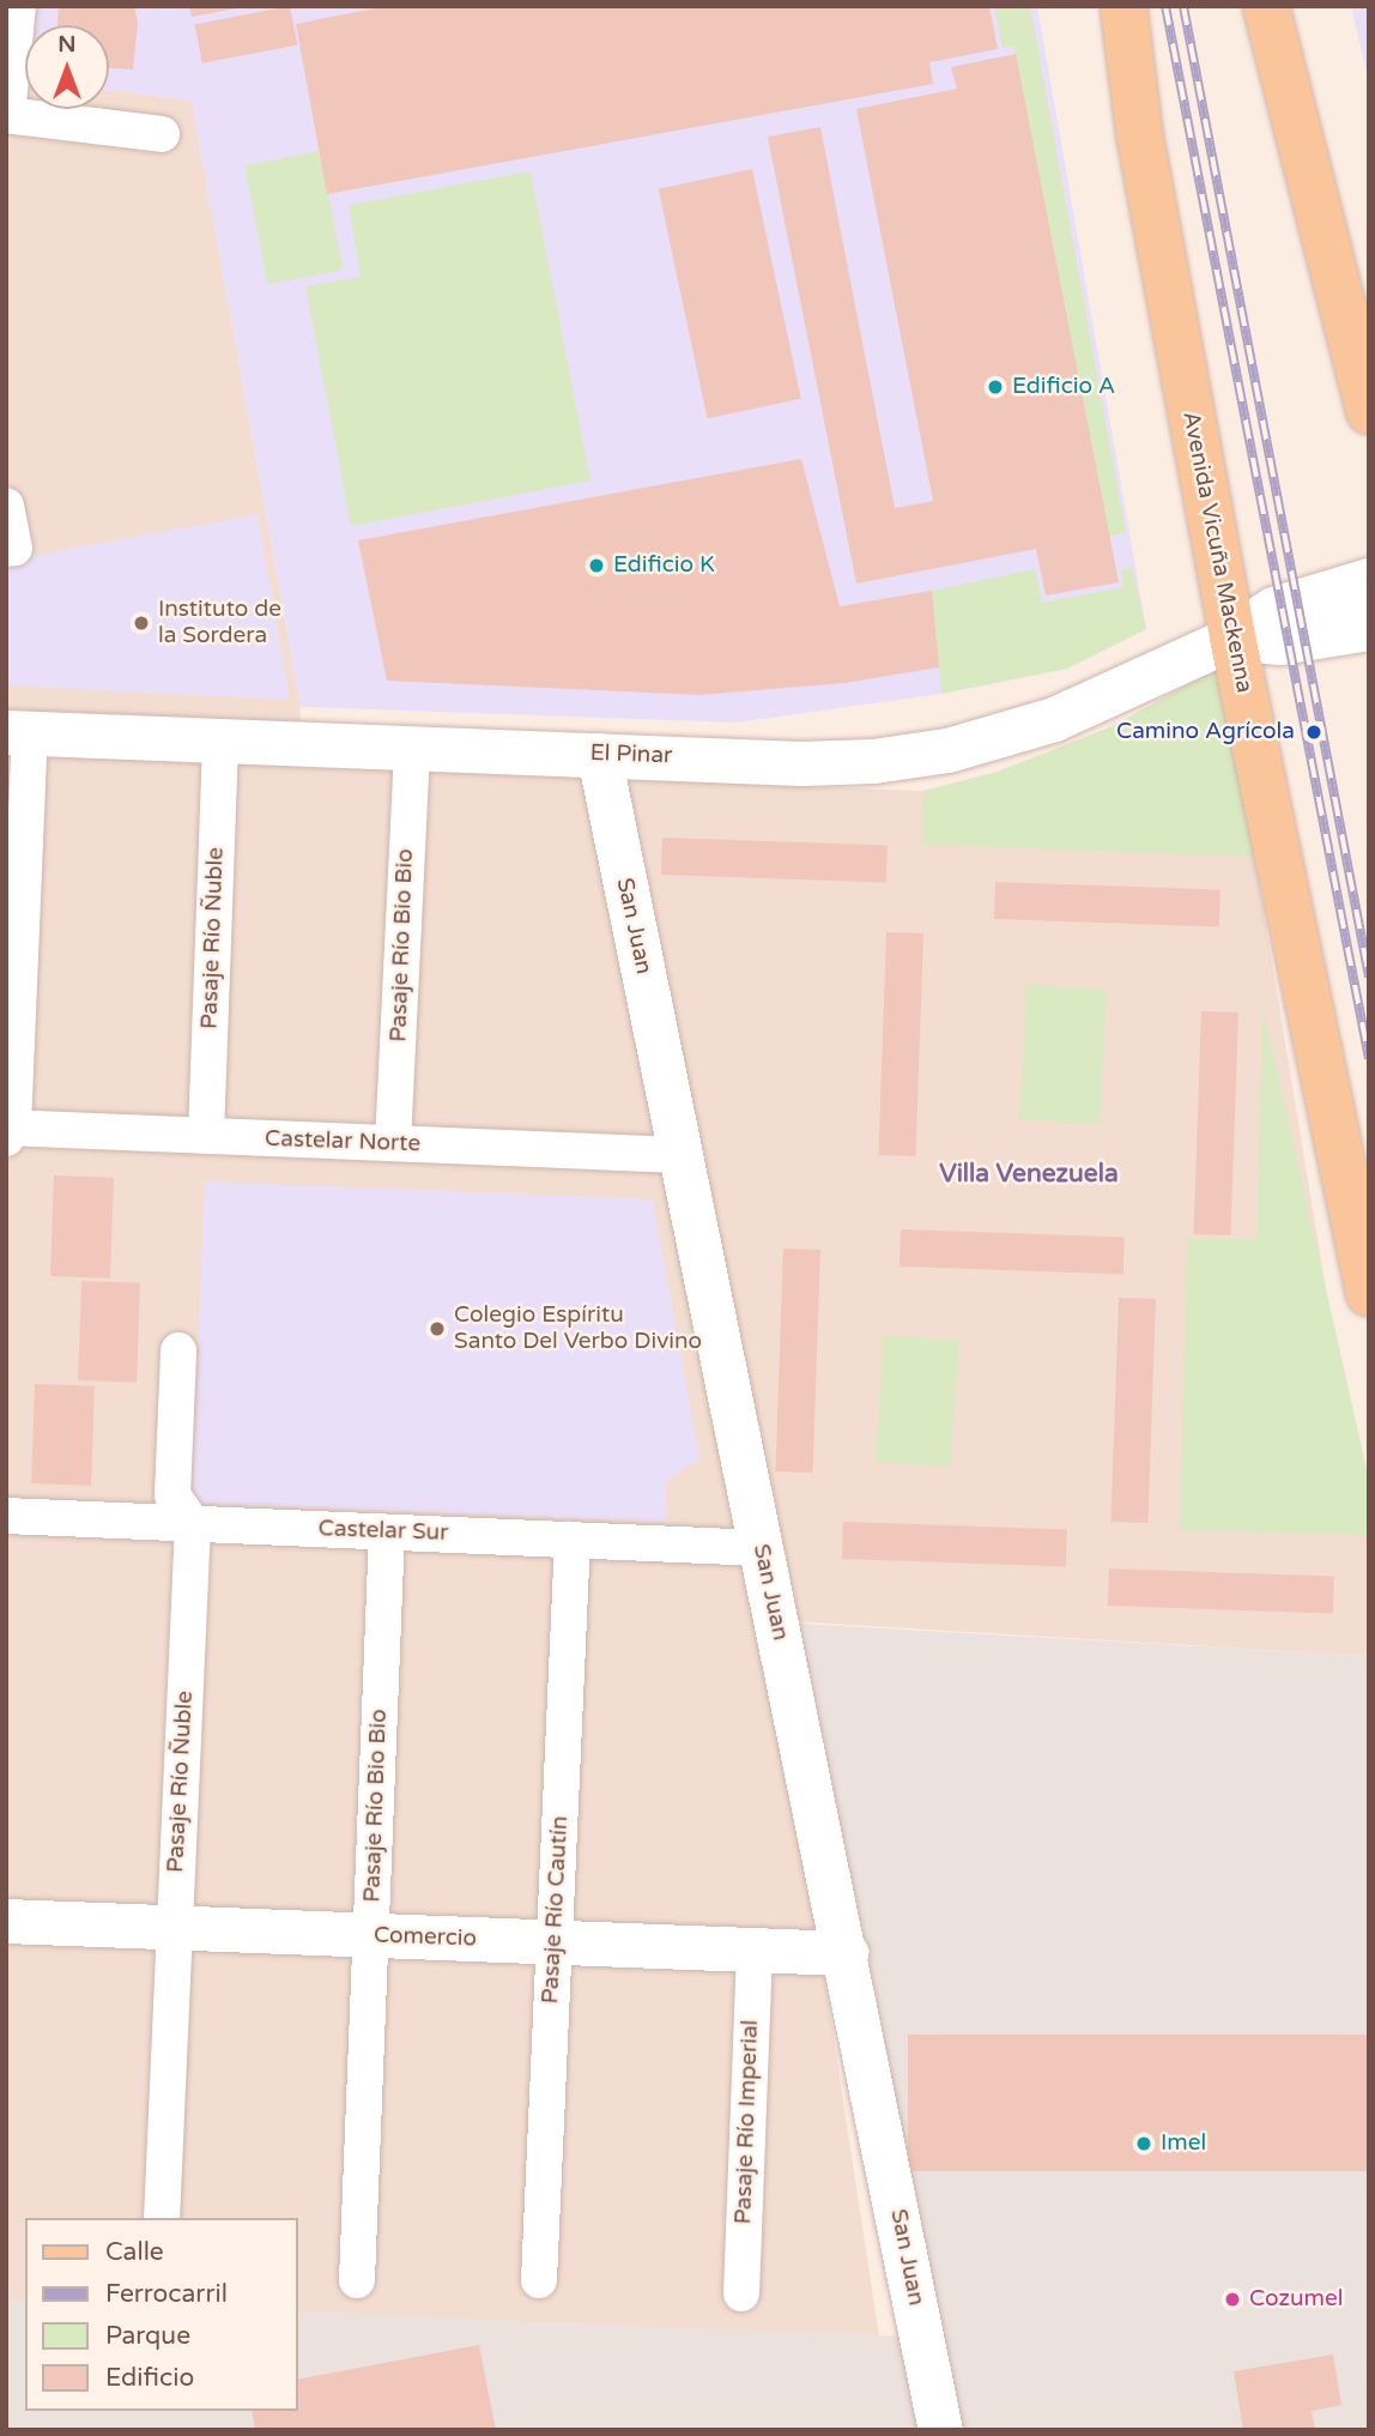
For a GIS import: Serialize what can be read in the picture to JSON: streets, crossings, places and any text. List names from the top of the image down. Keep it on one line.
{"streets":{"main road":["Avenida Vicuña Mackenna"],"street":["El Pinar","San Juan","Pasaje Río Ñuble","Pasaje Río Bio Bio","Castelar Norte","Castelar Sur","Pasaje Río Cautín","Comercio","Pasaje Río Imperial"]},"crossings":[["Avenida Vicuña Mackenna","El Pinar"],["El Pinar","San Juan"],["El Pinar","Pasaje Río Ñuble"],["El Pinar","Pasaje Río Bio Bio"],["San Juan","Castelar Norte"],["San Juan","Castelar Sur"],["San Juan","Comercio"],["Pasaje Río Ñuble","Castelar Norte"],["Pasaje Río Ñuble","Castelar Sur"],["Pasaje Río Ñuble","Comercio"],["Pasaje Río Bio Bio","Castelar Norte"],["Pasaje Río Bio Bio","Castelar Sur"],["Pasaje Río Bio Bio","Comercio"],["Castelar Sur","Pasaje Río Cautín"],["Pasaje Río Cautín","Comercio"],["Comercio","Pasaje Río Imperial"]],"districts":["Villa Venezuela"],"places":["Edificio A","Edificio K","Instituto de la Sordera","Camino Agrícola","Colegio Espíritu Santo Del Verbo Divino","Imel","Cozumel"],"legend":["Calle","Ferrocarril","Parque","Edificio"],"north":"top"}
